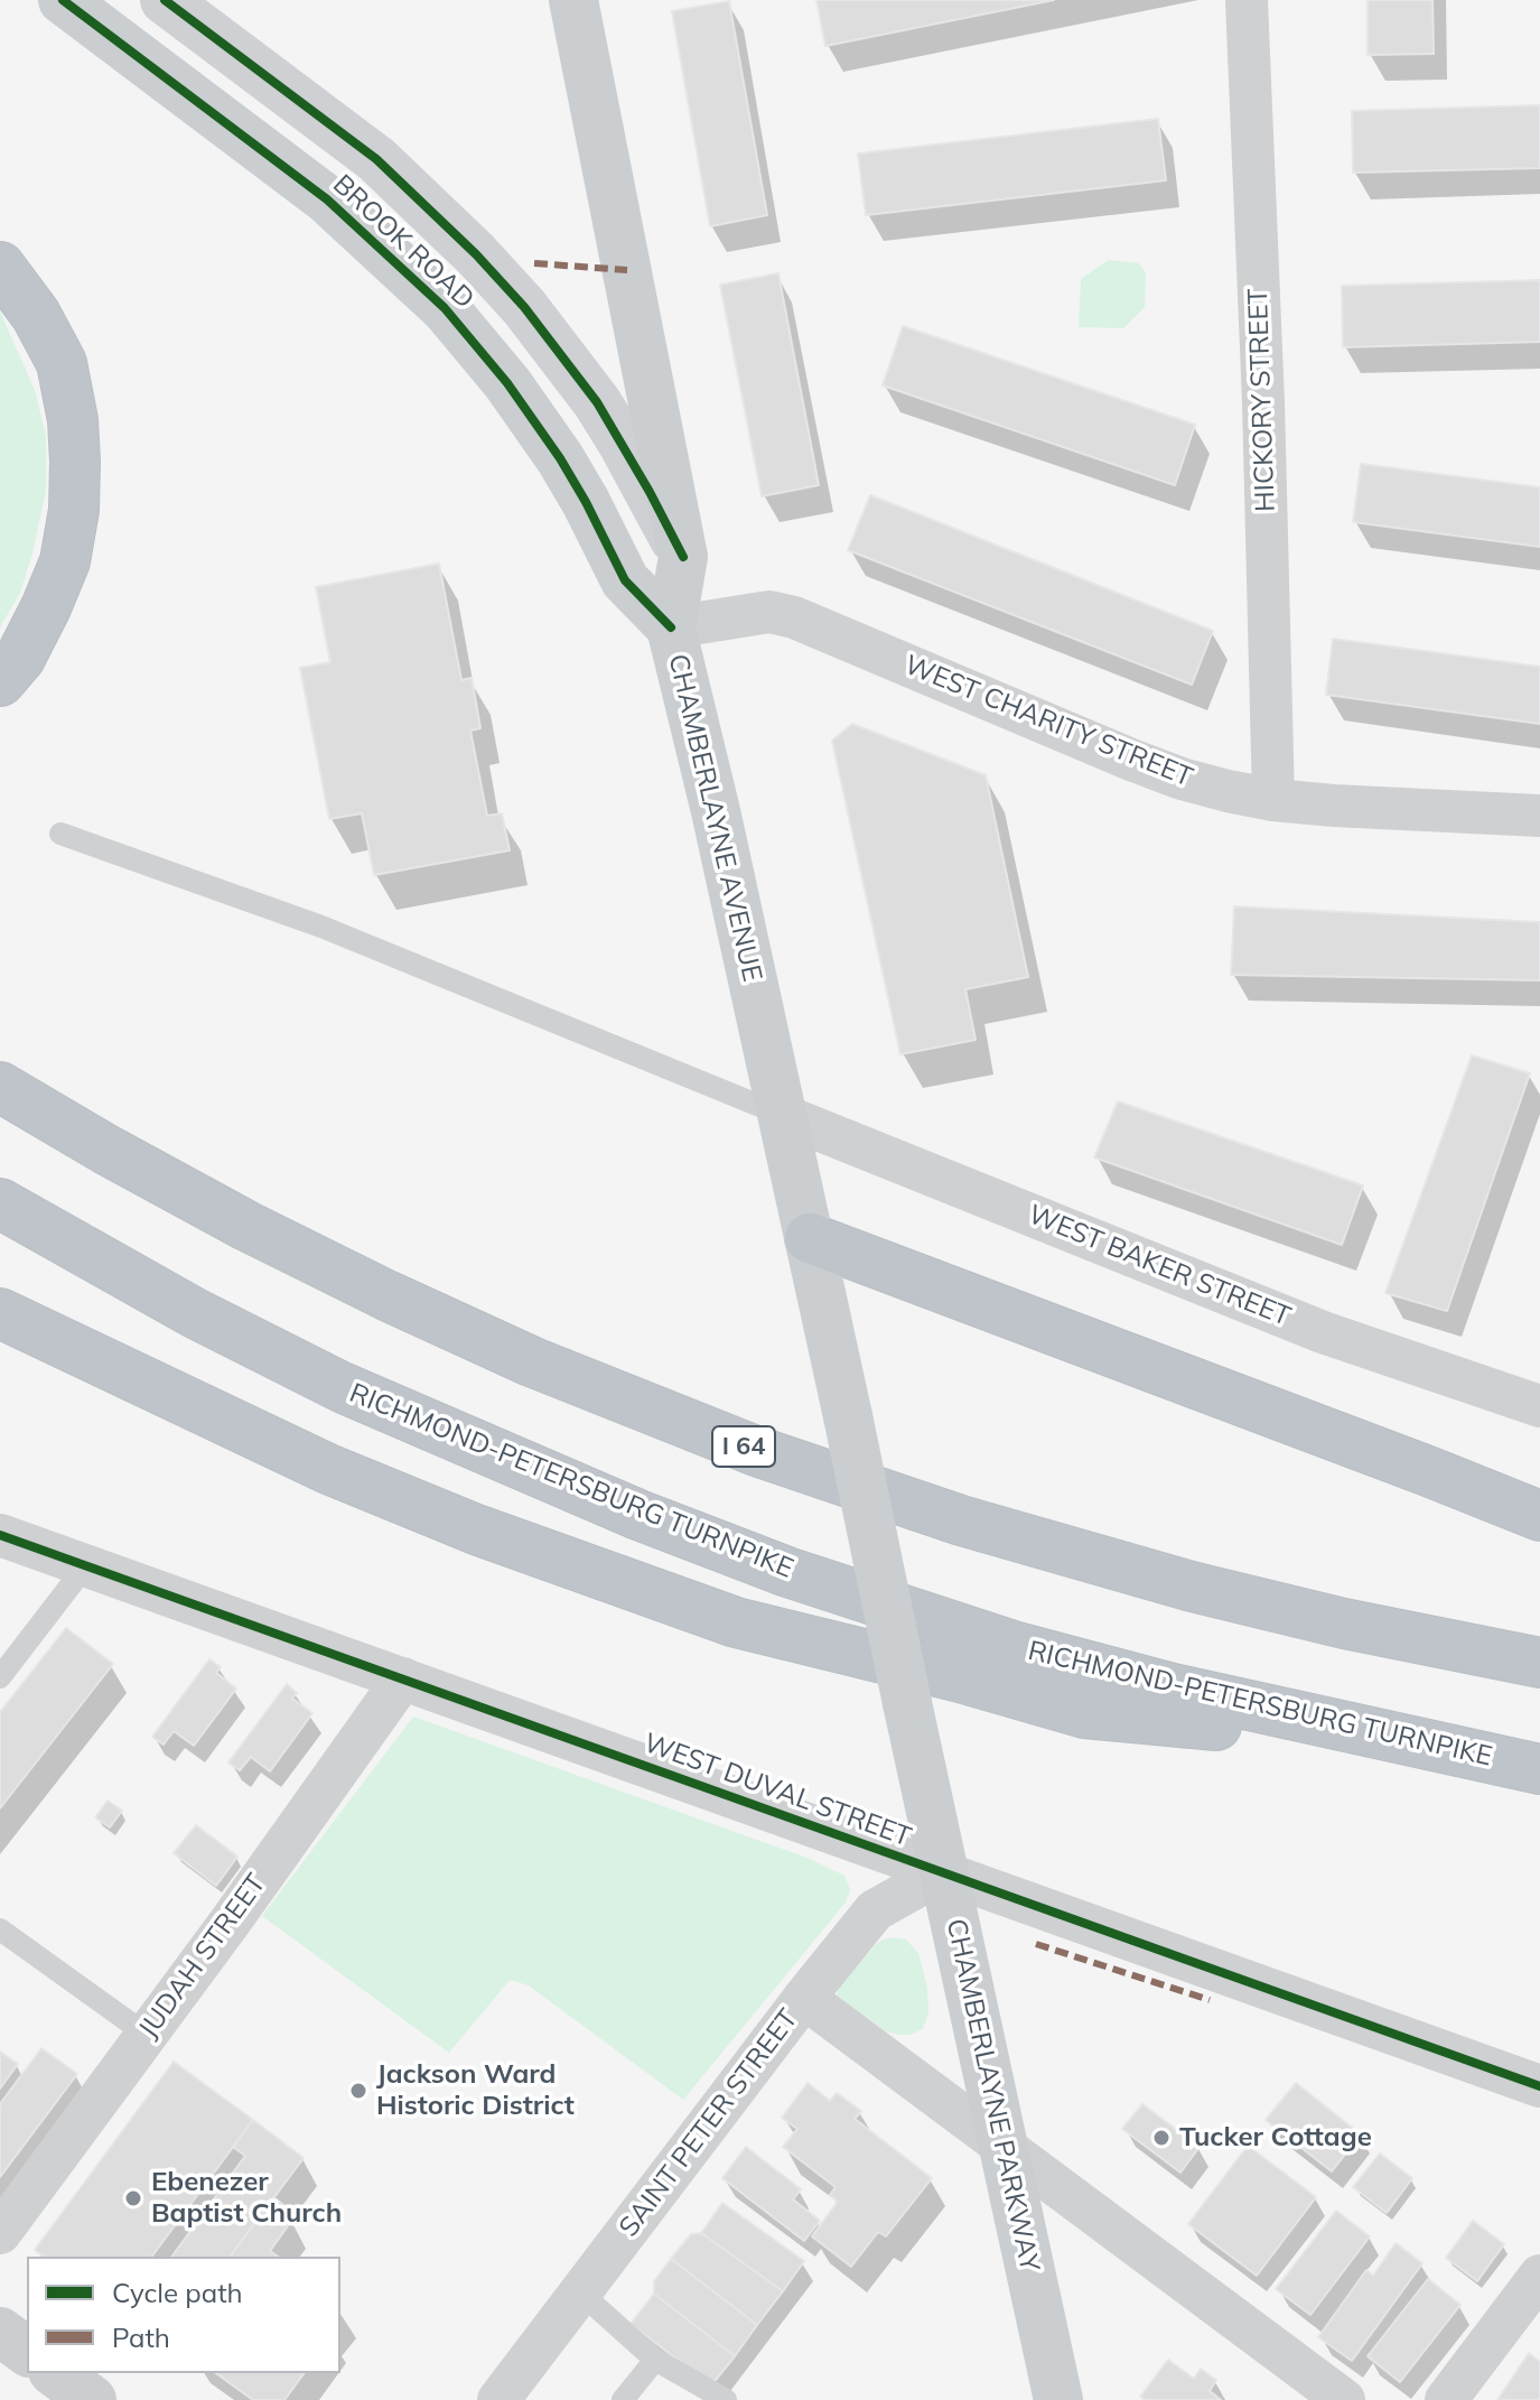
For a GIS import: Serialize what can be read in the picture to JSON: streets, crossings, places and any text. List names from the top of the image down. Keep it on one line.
{"streets":{"highway":["I 64","RICHMOND-PETERSBURG TURNPIKE"],"main road":["BROOK ROAD","CHAMBERLAYNE AVENUE","CHAMBERLAYNE PARKWAY"],"street":["HICKORY STREET","WEST CHARITY STREET","WEST BAKER STREET","WEST DUVAL STREET","JUDAH STREET","SAINT PETER STREET"]},"crossings":[["BROOK ROAD","WEST CHARITY STREET"],["BROOK ROAD","CHAMBERLAYNE AVENUE"],["HICKORY STREET","WEST CHARITY STREET"],["WEST CHARITY STREET","CHAMBERLAYNE AVENUE"],["CHAMBERLAYNE AVENUE","WEST BAKER STREET"],["CHAMBERLAYNE AVENUE","CHAMBERLAYNE PARKWAY"],["WEST DUVAL STREET","JUDAH STREET"],["WEST DUVAL STREET","CHAMBERLAYNE PARKWAY"],["WEST DUVAL STREET","SAINT PETER STREET"],["CHAMBERLAYNE PARKWAY","SAINT PETER STREET"]],"places":["Jackson Ward Historic District","Tucker Cottage","Ebenezer Baptist Church"],"legend":["Cycle path","Path"]}
